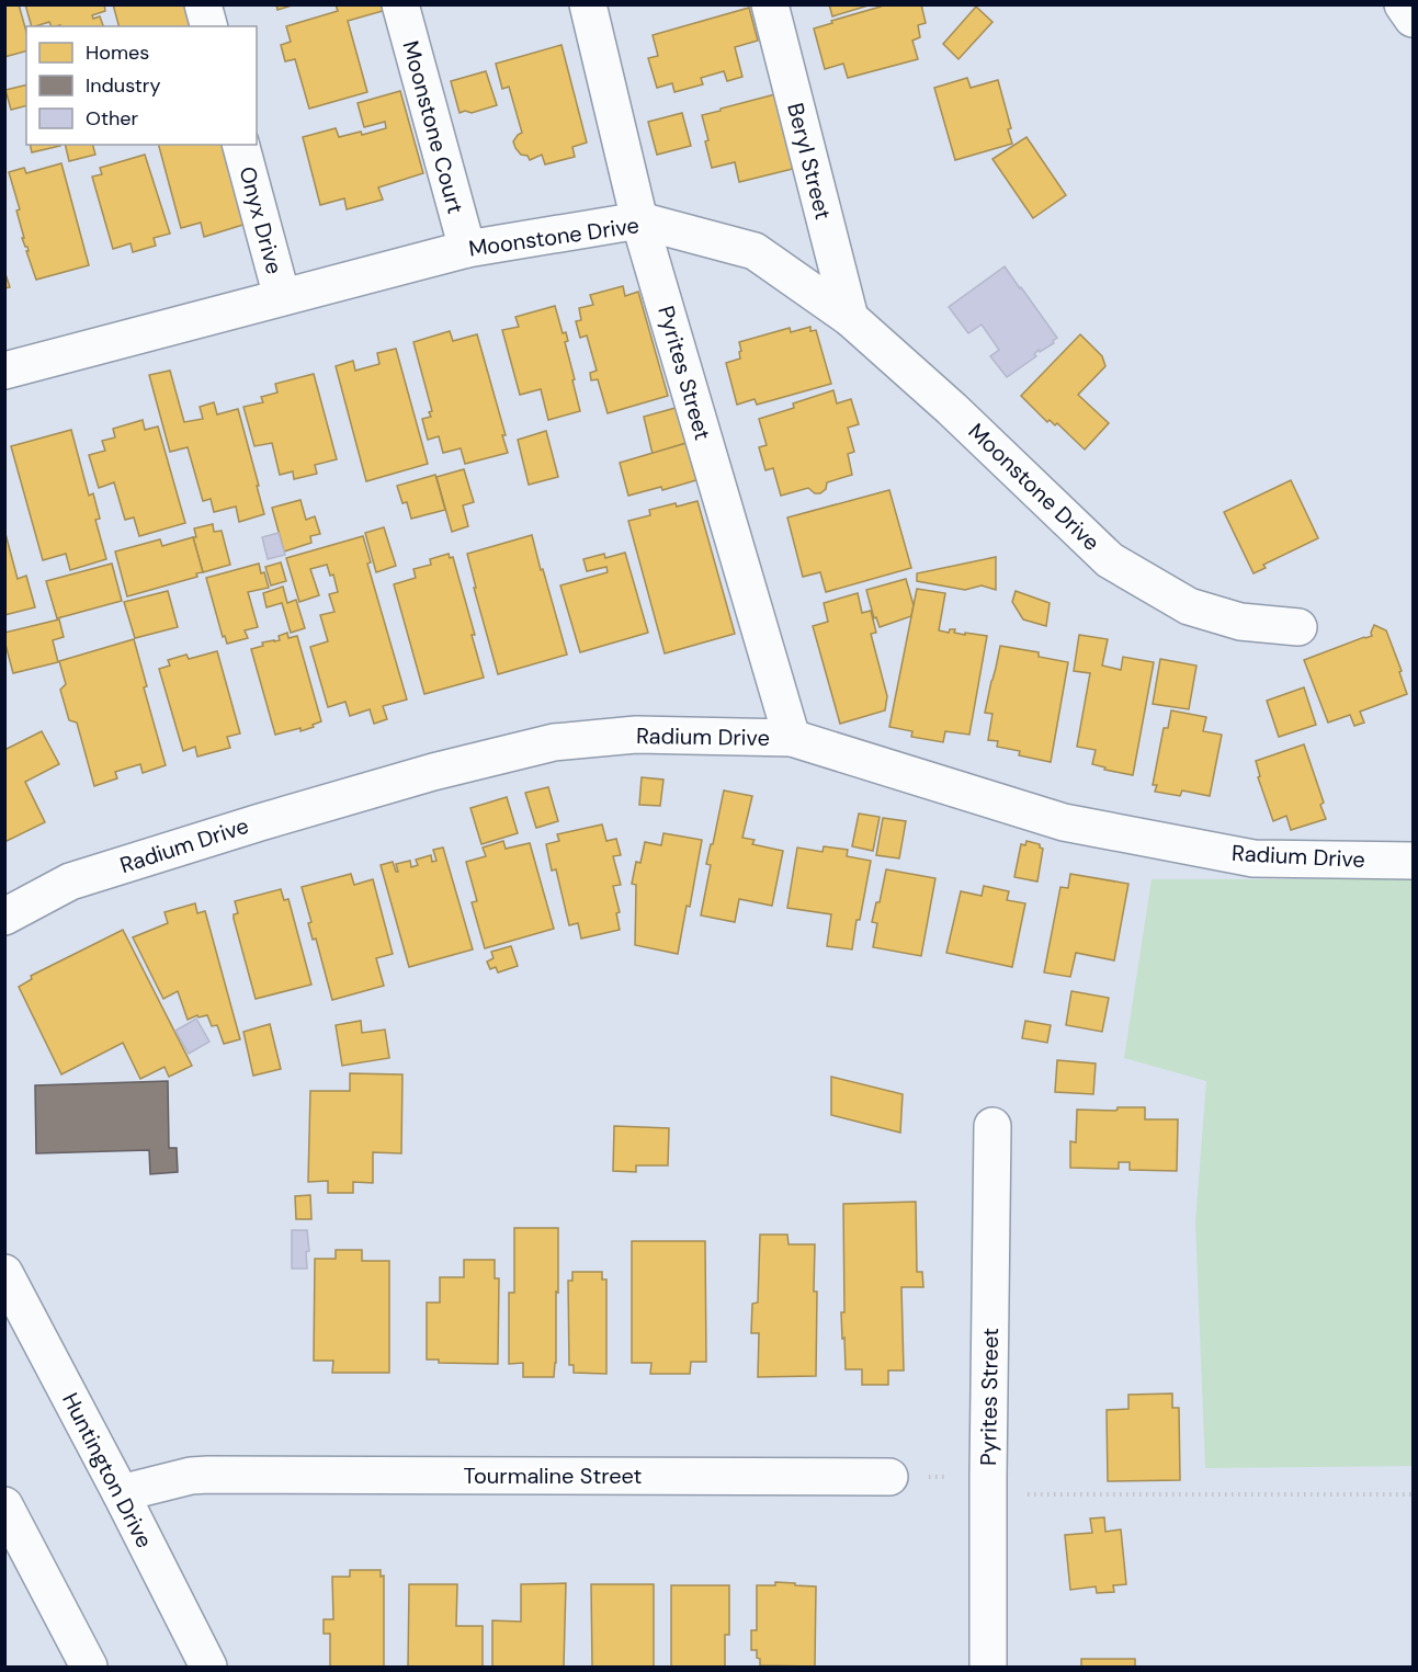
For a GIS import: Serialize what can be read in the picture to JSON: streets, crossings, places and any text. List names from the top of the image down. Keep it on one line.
{"streets":{"street":["Moonstone Court","Beryl Street","Onyx Drive","Moonstone Drive","Pyrites Street","Radium Drive","Huntington Drive","Tourmaline Street"]},"crossings":[["Moonstone Court","Moonstone Drive"],["Beryl Street","Moonstone Drive"],["Onyx Drive","Moonstone Drive"],["Moonstone Drive","Pyrites Street"],["Pyrites Street","Radium Drive"],["Huntington Drive","Tourmaline Street"]],"legend":["Homes","Industry","Other"]}
